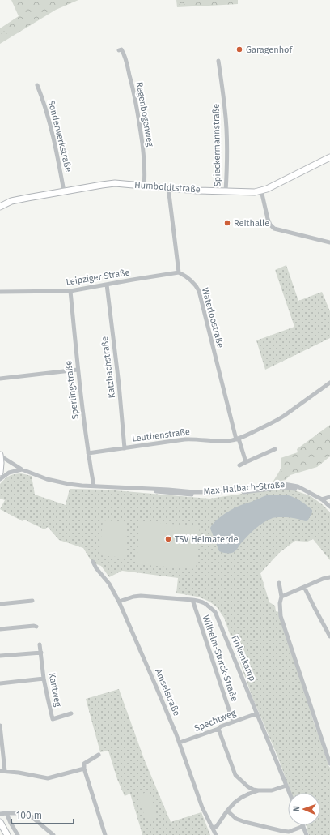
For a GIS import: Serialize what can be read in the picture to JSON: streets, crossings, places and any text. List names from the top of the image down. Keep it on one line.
{"streets":{"street":["Regenbogenweg","Sonderwerkstraße","Spieckermannstraße","Humboldtstraße","Leipziger Straße","Waterloostraße","Katzbachstraße","Sperlingstraße","Leuthenstraße","Max-Halbach-Straße","Wilhelm-Storck-Straße","Finkenkamp","Kantweg","Amselstraße","Spechtweg"]},"crossings":[["Regenbogenweg","Humboldtstraße"],["Sonderwerkstraße","Humboldtstraße"],["Spieckermannstraße","Humboldtstraße"],["Leipziger Straße","Waterloostraße"],["Leipziger Straße","Katzbachstraße"],["Leipziger Straße","Sperlingstraße"],["Waterloostraße","Leuthenstraße"],["Katzbachstraße","Leuthenstraße"],["Sperlingstraße","Leuthenstraße"],["Sperlingstraße","Max-Halbach-Straße"],["Wilhelm-Storck-Straße","Finkenkamp"],["Wilhelm-Storck-Straße","Spechtweg"],["Finkenkamp","Amselstraße"],["Finkenkamp","Spechtweg"],["Amselstraße","Spechtweg"]],"places":["Garagenhof","Reithalle","TSV Heimaterde"],"scale_bar":"100 m","north":"left"}
